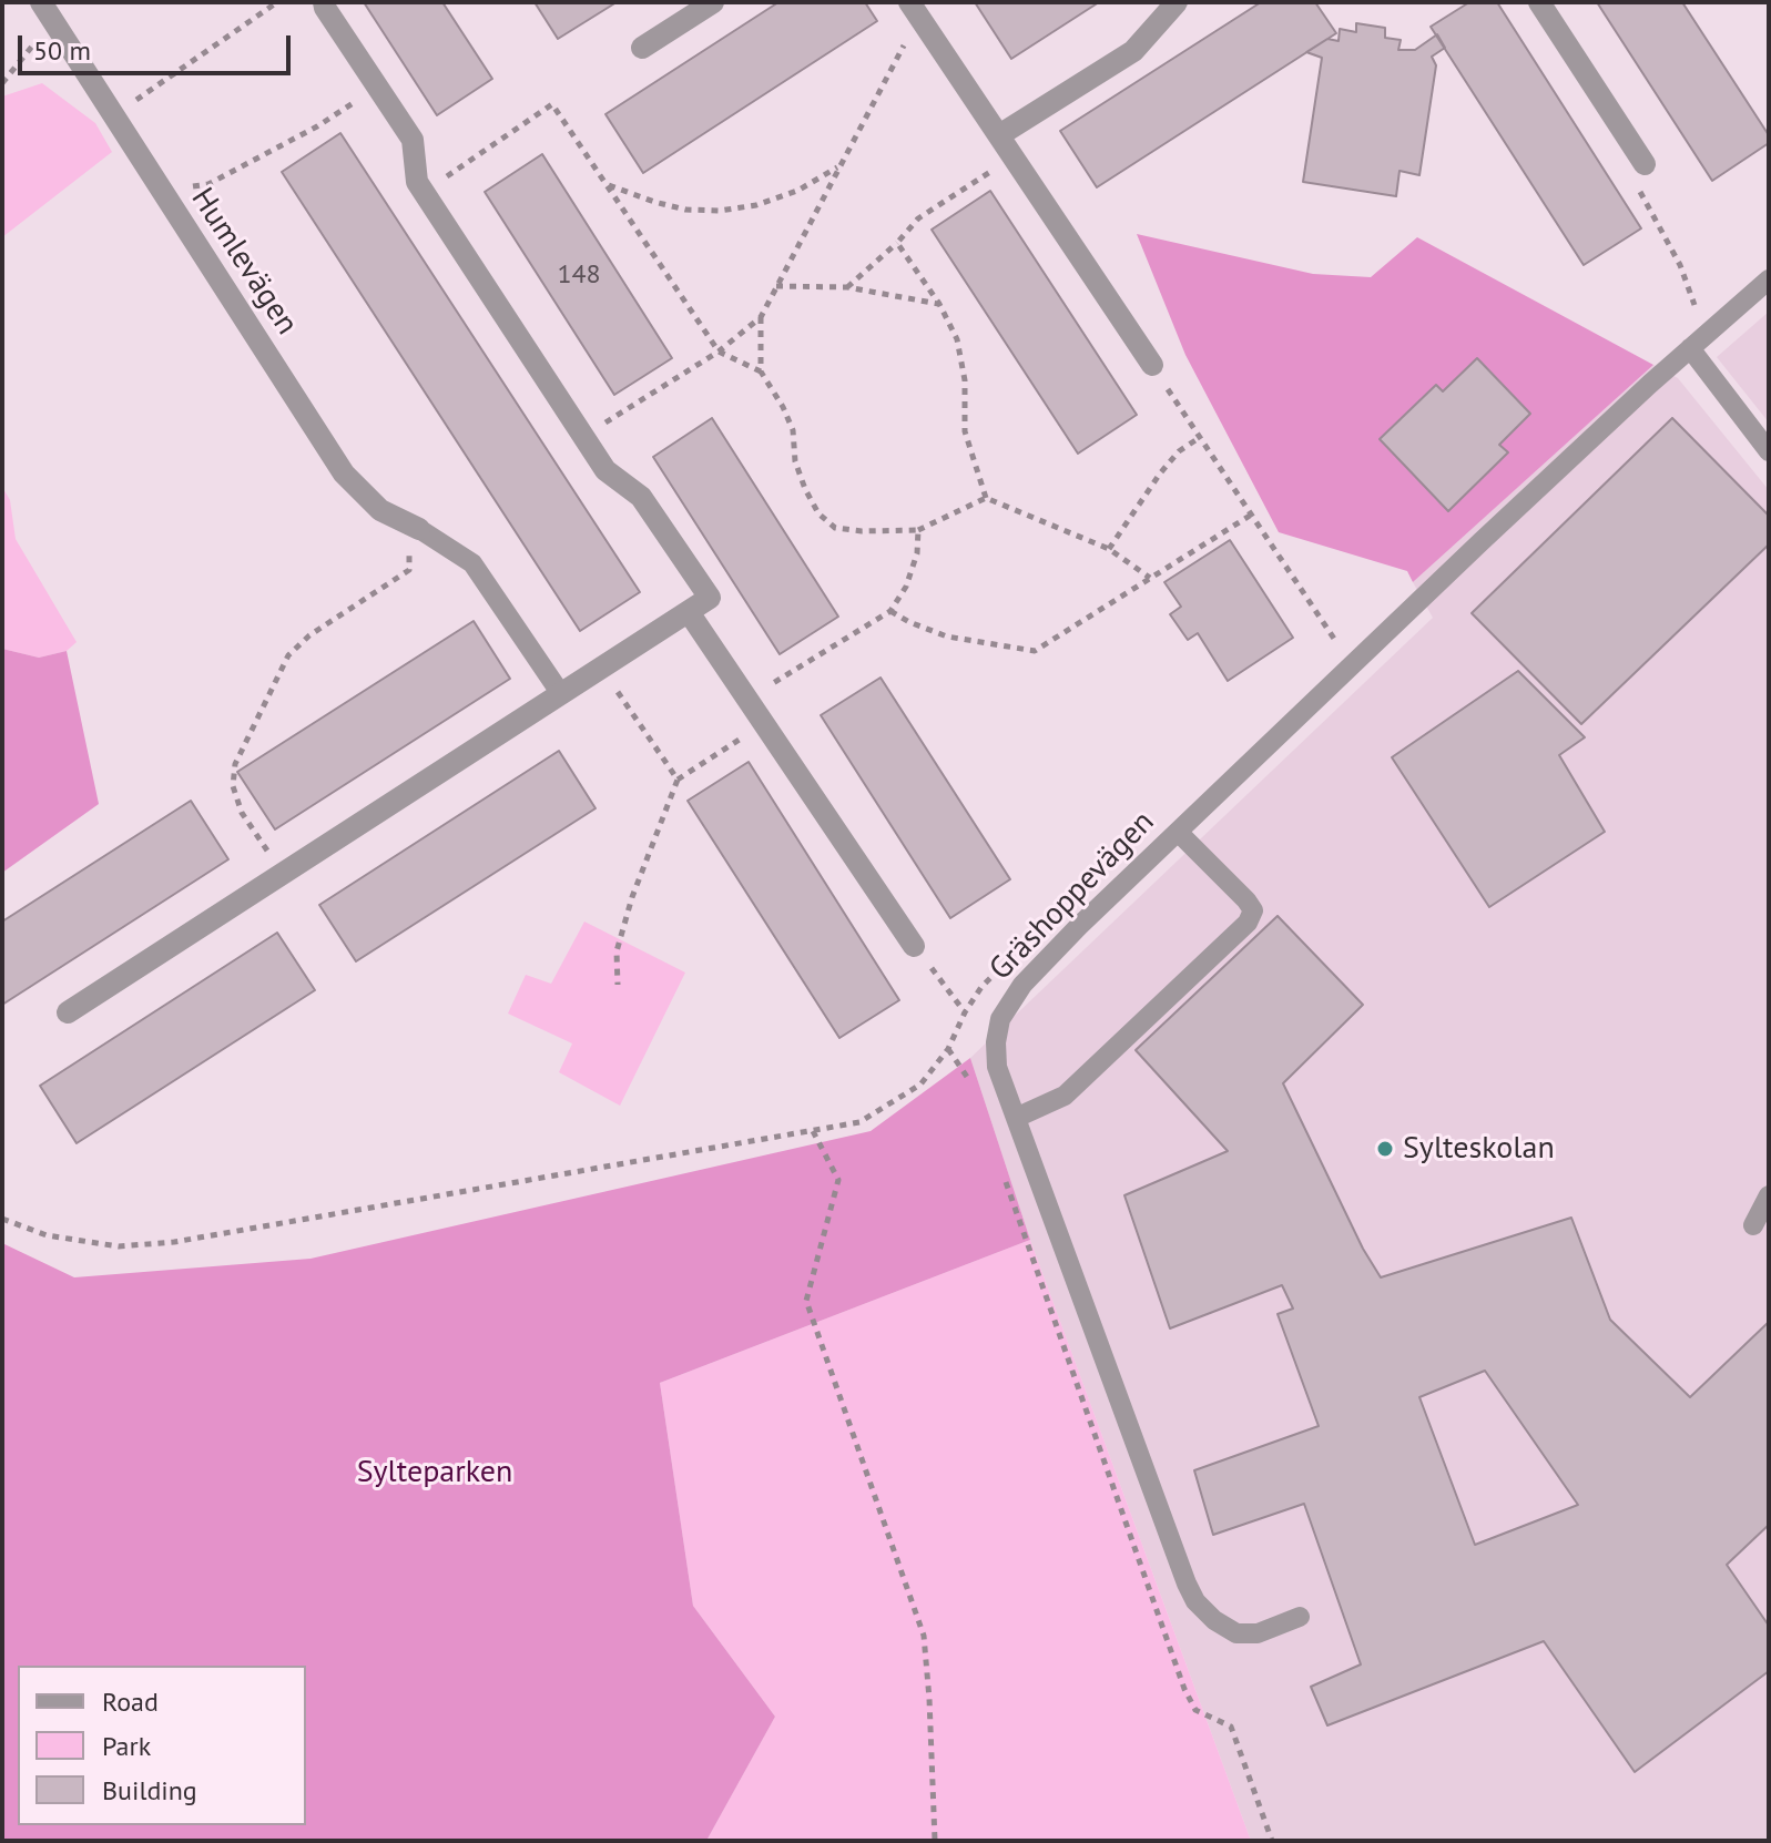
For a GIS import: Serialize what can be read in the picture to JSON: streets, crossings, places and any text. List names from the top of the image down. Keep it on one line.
{"streets":{"street":["Humlevägen"],"lane":["Gräshoppevägen"]},"parks":["Sylteparken"],"places":["Sylteskolan"],"house_numbers":["148"],"legend":["Road","Park","Building"],"scale_bar":"50 m"}
